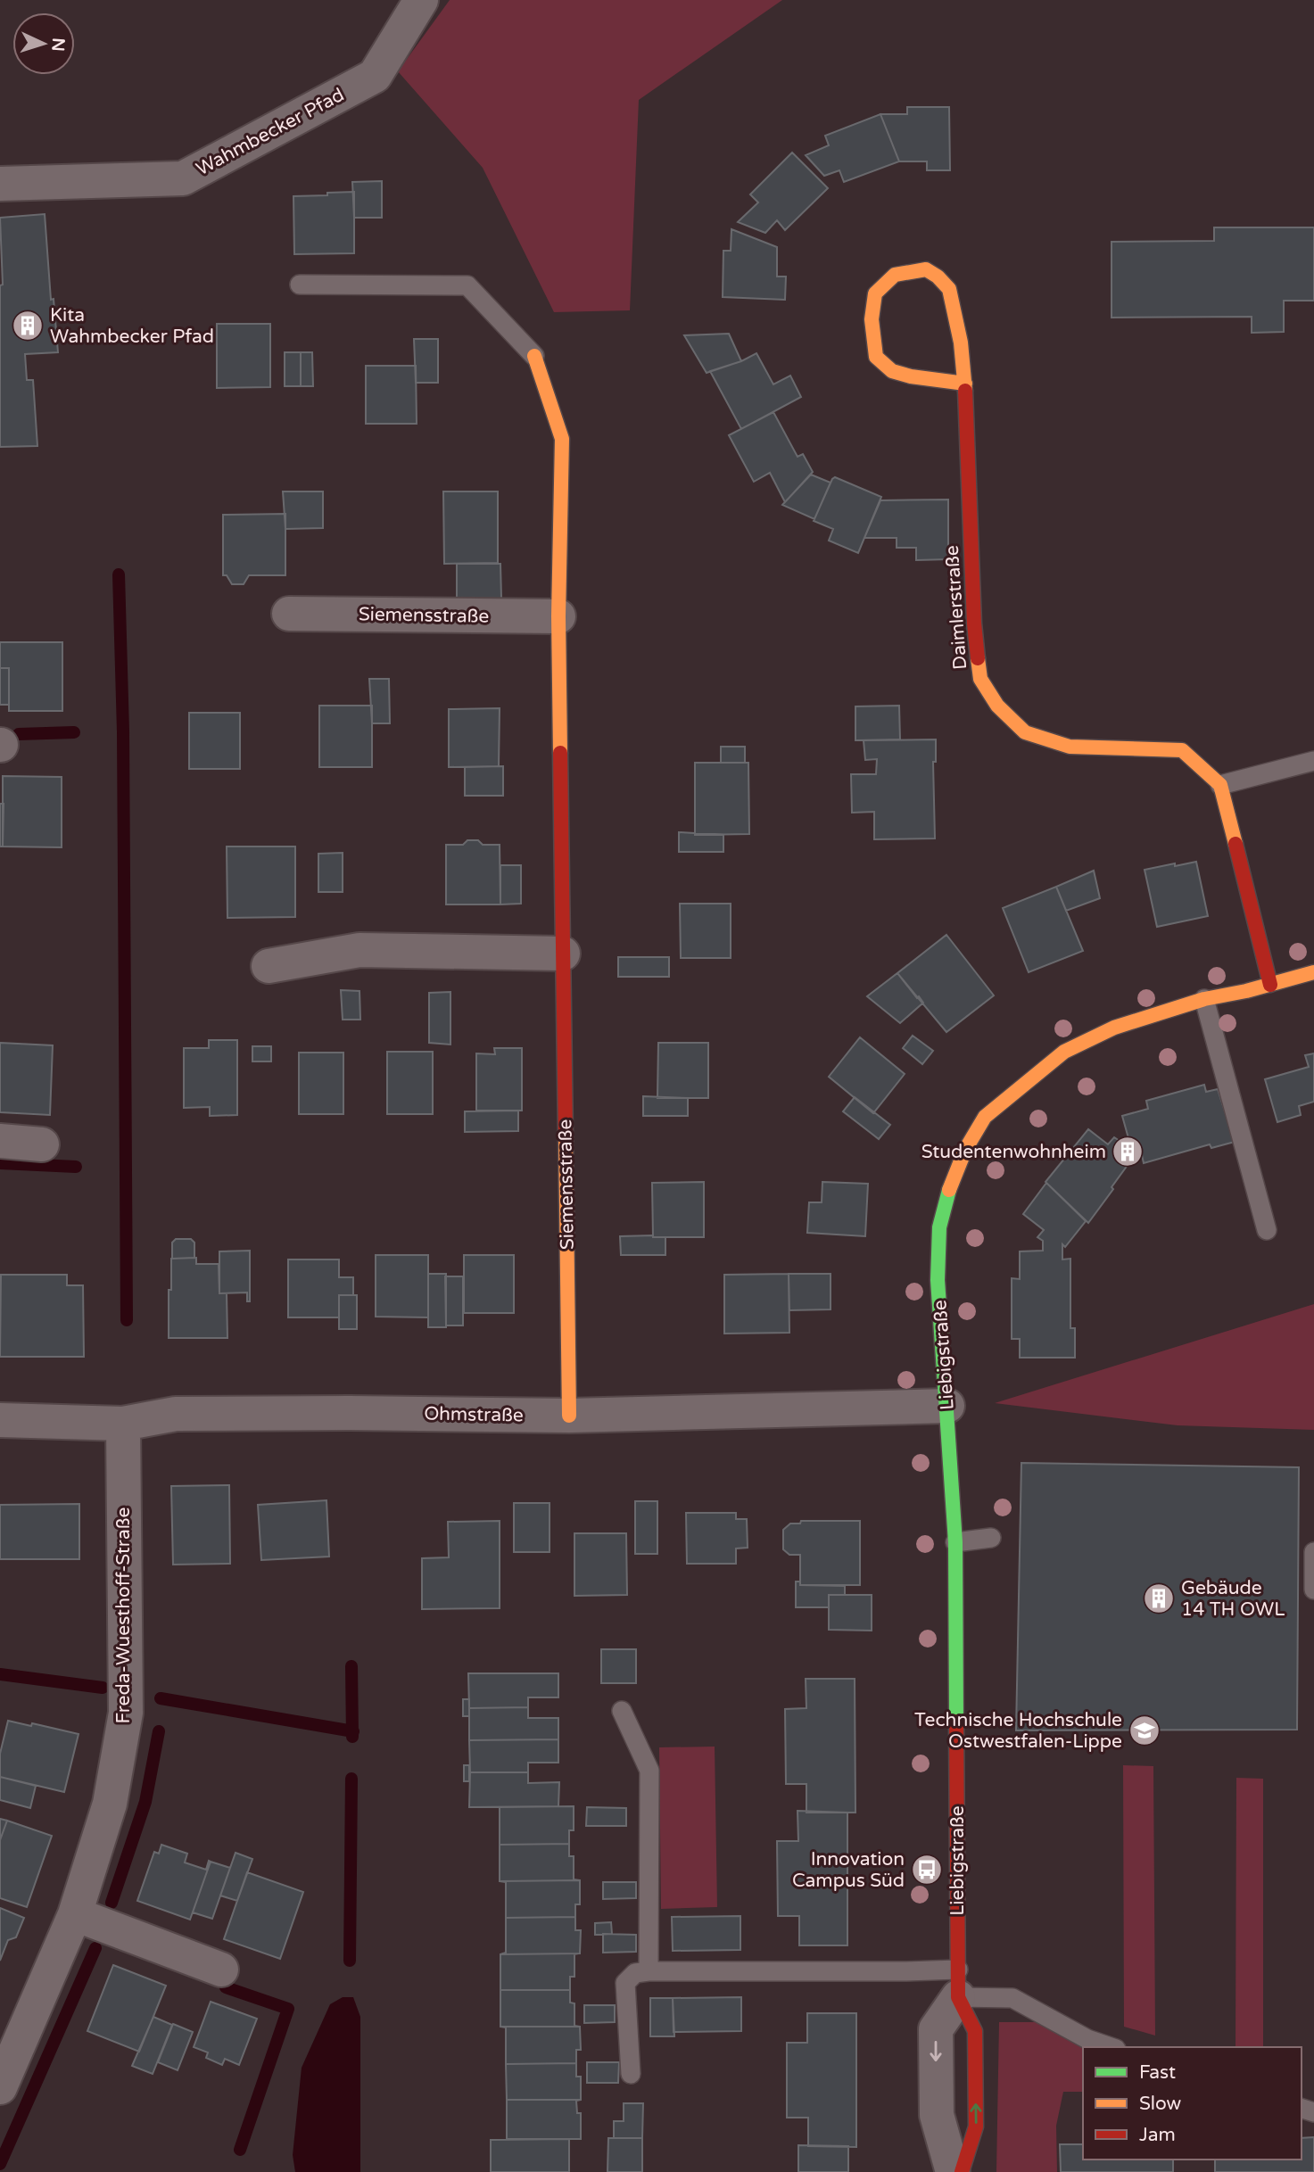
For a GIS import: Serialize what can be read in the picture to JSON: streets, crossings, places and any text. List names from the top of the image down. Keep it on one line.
{"streets":{"street":["Wahmbecker Pfad","Daimlerstraße","Siemensstraße","Liebigstraße","Ohmstraße","Freda-Wuesthoff-Straße"]},"crossings":[["Siemensstraße","Ohmstraße"],["Liebigstraße","Ohmstraße"],["Ohmstraße","Freda-Wuesthoff-Straße"]],"places":{"building":["Kita Wahmbecker Pfad","Studentenwohnheim","Gebäude 14 TH OWL"],"school or university":["Technische Hochschule Ostwestfalen-Lippe"],"bus stop":["Innovation Campus Süd"]},"legend":["Fast","Slow","Jam"],"north":"right"}
